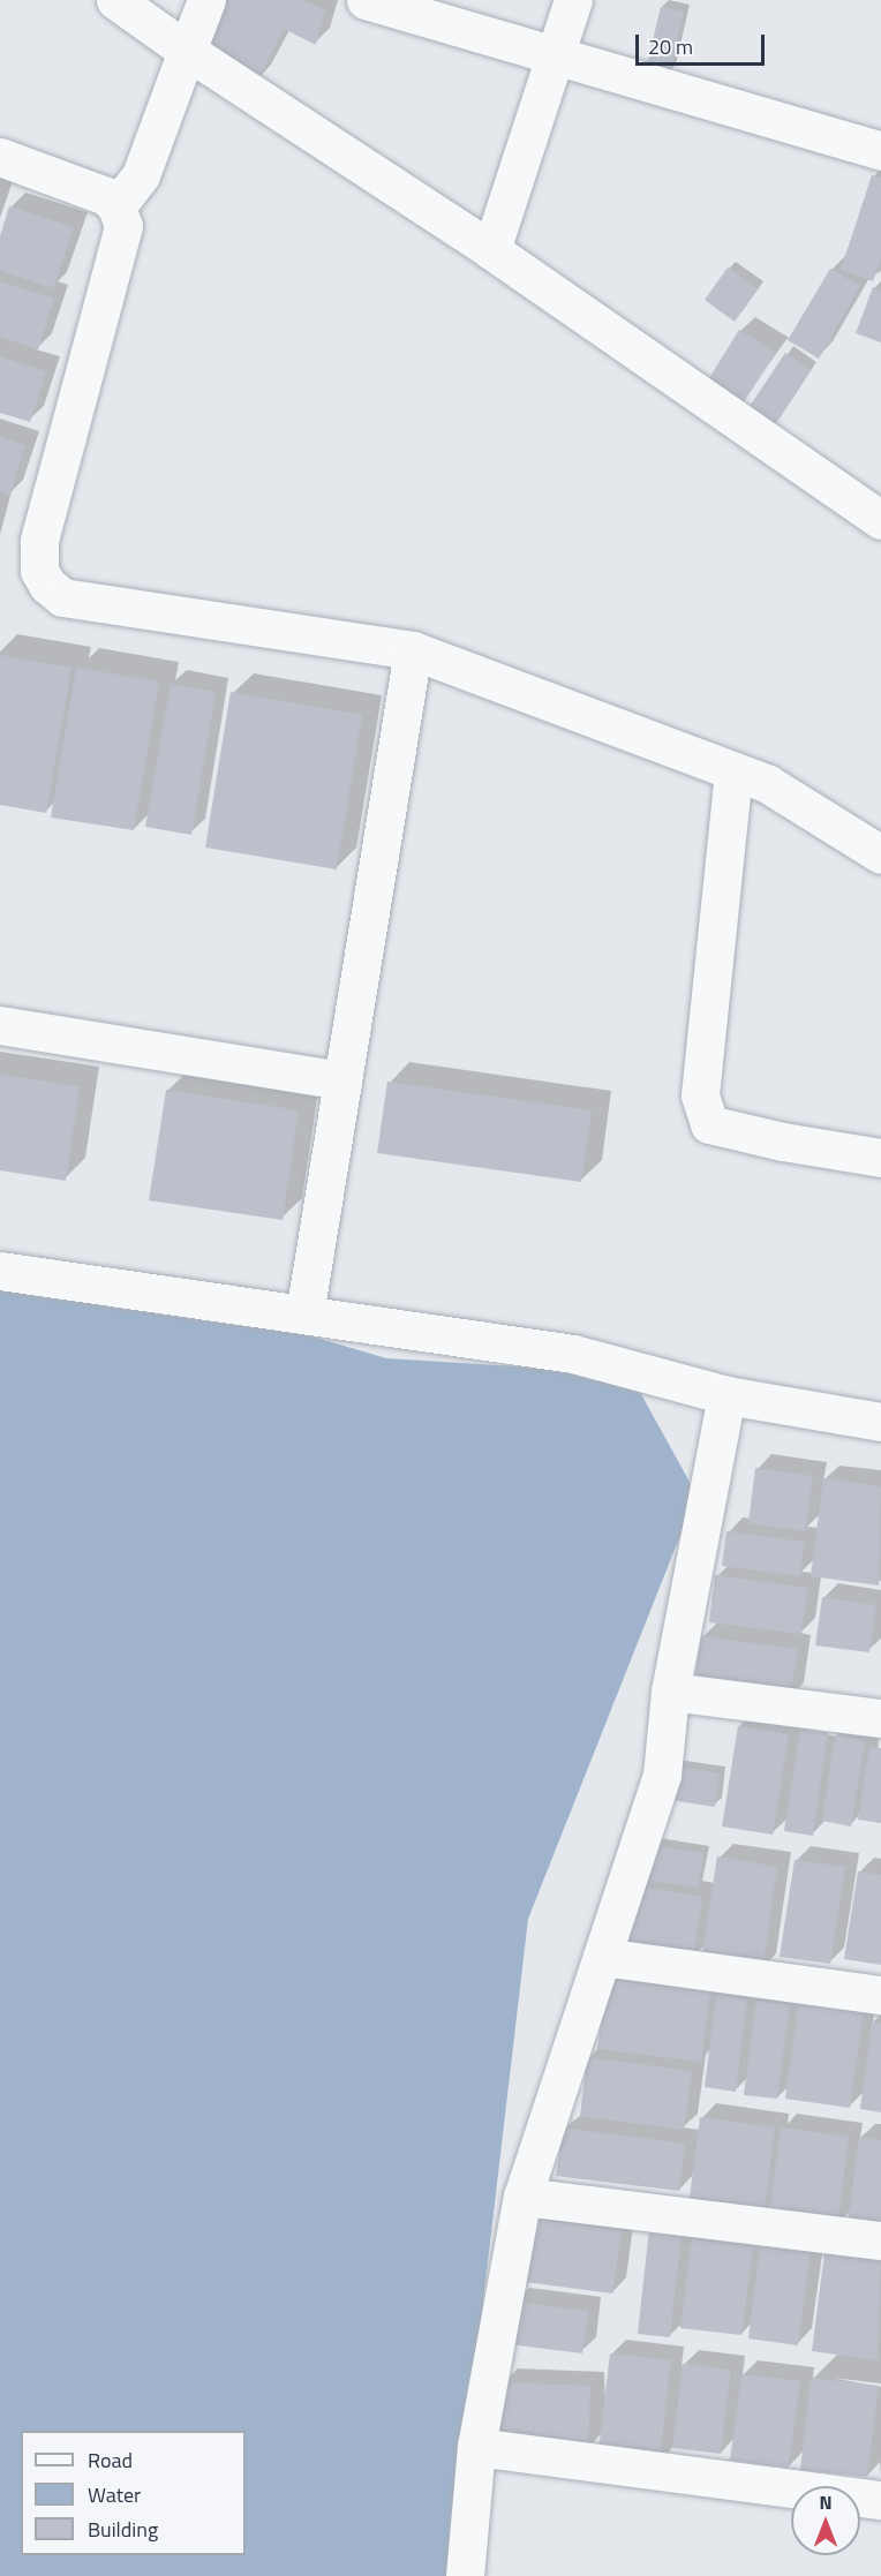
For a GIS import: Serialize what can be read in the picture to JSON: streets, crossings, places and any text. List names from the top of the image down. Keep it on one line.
{"legend":["Road","Water","Building"],"scale_bar":"20 m","north":"top"}
